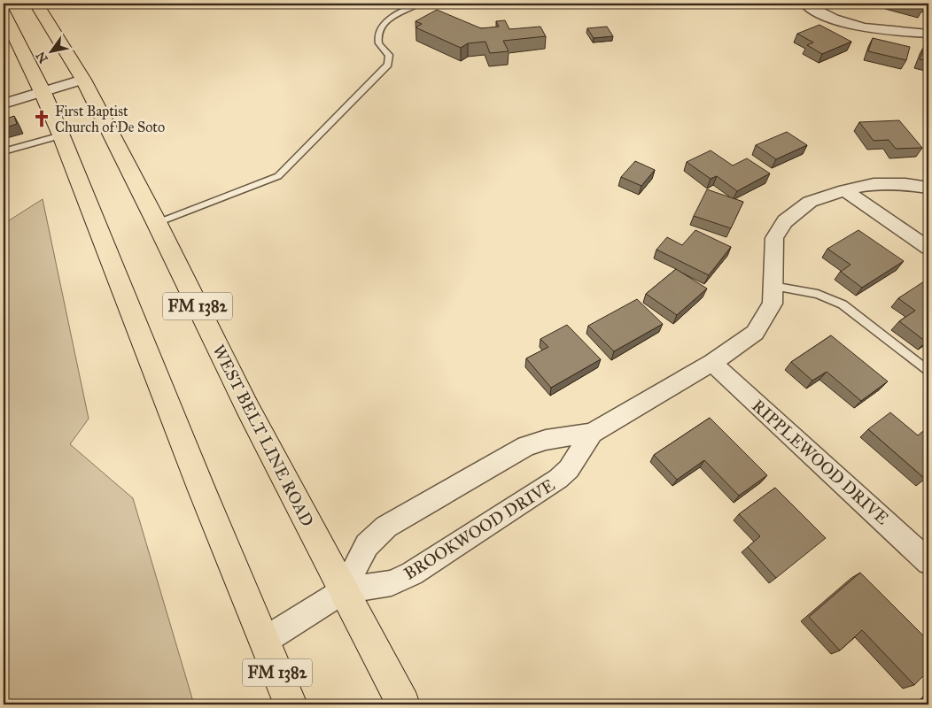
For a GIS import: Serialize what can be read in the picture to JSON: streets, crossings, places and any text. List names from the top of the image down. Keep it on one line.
{"streets":{"main road":["FM 1382","WEST BELT LINE ROAD"],"street":["RIPPLEWOOD DRIVE","BROOKWOOD DRIVE"]},"crossings":[["FM 1382","BROOKWOOD DRIVE"],["WEST BELT LINE ROAD","BROOKWOOD DRIVE"],["RIPPLEWOOD DRIVE","BROOKWOOD DRIVE"]],"places":{"church":["First Baptist Church of De Soto"]},"north":"bottom left"}
